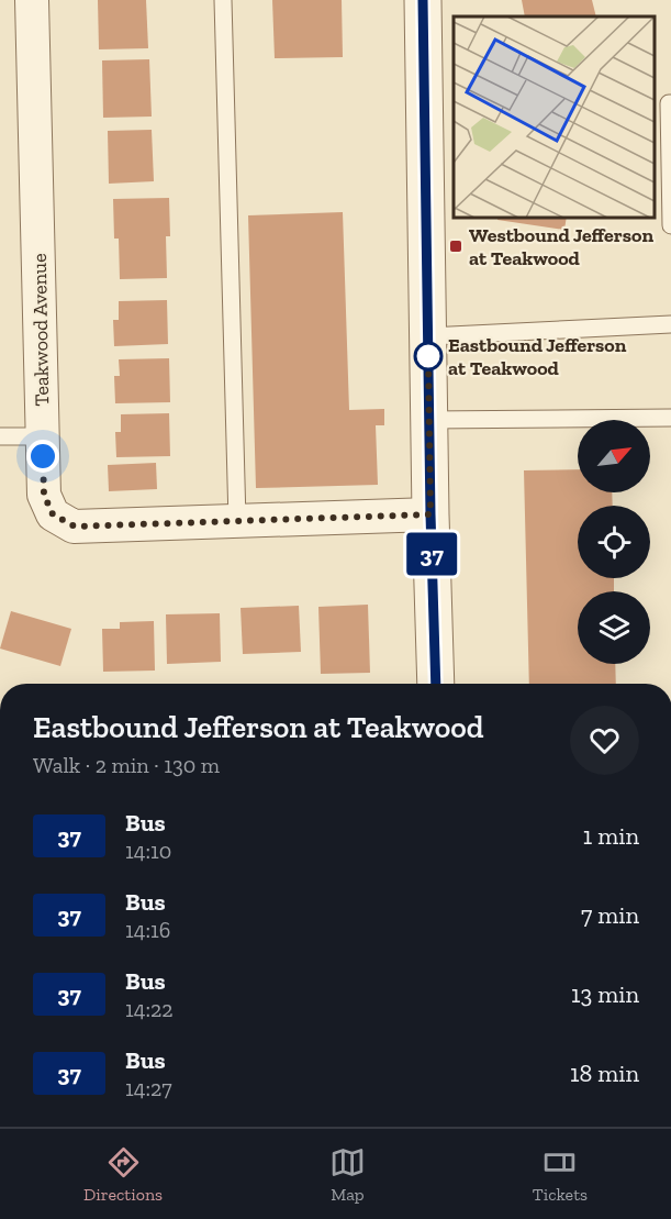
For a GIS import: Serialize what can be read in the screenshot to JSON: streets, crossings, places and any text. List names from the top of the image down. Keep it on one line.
{"streets":{"street":["Teakwood Avenue"]},"places":{"transit":["Westbound Jefferson at Teakwood"],"other":["Eastbound Jefferson at Teakwood"]},"lines":["bus line 37"],"north":"top right","page":{"on_map":"37","heading":["Eastbound Jefferson at Teakwood","Walk · 2 min · 130 m"],"list":[{"mark":"37","name":"Bus","note":"14:10","value":"1 min"},{"mark":"37","name":"Bus","note":"14:16","value":"7 min"},{"mark":"37","name":"Bus","note":"14:22","value":"13 min"},{"mark":"37","name":"Bus","note":"14:27","value":"18 min"}],"tabs":["Directions","Map","Tickets"]}}
